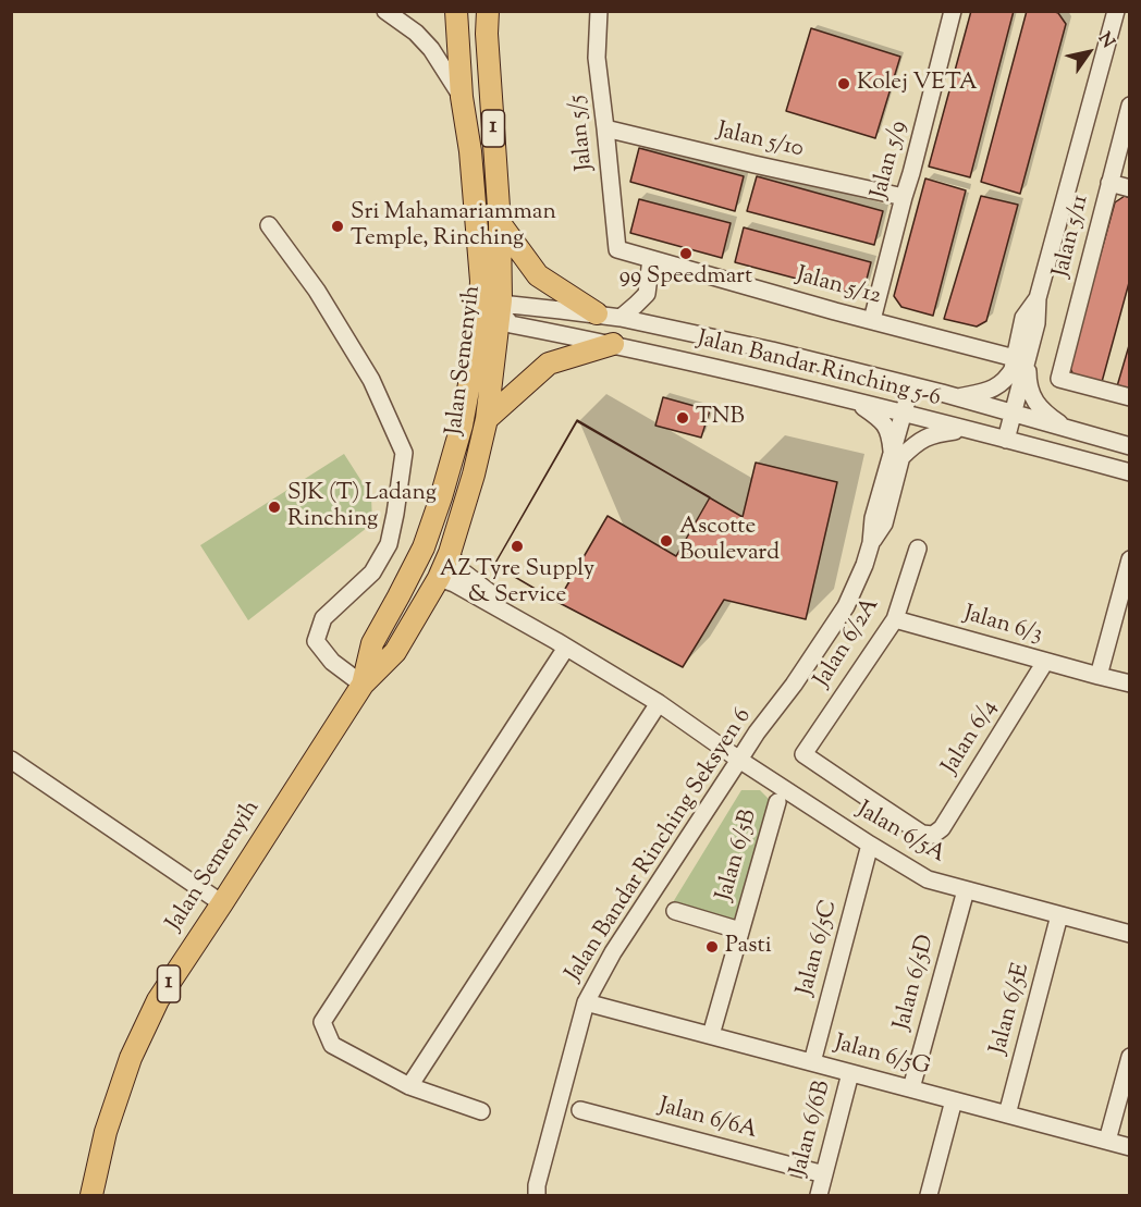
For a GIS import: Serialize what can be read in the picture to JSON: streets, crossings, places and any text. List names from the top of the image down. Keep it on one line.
{"streets":{"main road":["1","Jalan Semenyih"],"street":["Jalan 5/5","Jalan 5/10","Jalan 5/9","Jalan 5/11","Jalan 5/12","Jalan Bandar Rinching 5-6","Jalan 6/3","Jalan 6/2A","Jalan 6/4","Jalan 6/5A","Jalan Bandar Rinching Seksyen 6","Jalan 6/5B","Jalan 6/5C","Jalan 6/5D","Jalan 6/5E","Jalan 6/5G","Jalan 6/6A","Jalan 6/6B"]},"crossings":[["Jalan 5/5","Jalan 5/10"],["Jalan 5/5","Jalan 5/12"],["Jalan 5/10","Jalan 5/9"],["Jalan 5/9","Jalan 5/12"],["Jalan 5/11","Jalan 5/12"],["Jalan 5/11","Jalan Bandar Rinching 5-6"],["Jalan Semenyih","Jalan Bandar Rinching 5-6"],["Jalan Bandar Rinching 5-6","Jalan Bandar Rinching Seksyen 6"],["Jalan 6/3","Jalan 6/2A"],["Jalan 6/3","Jalan 6/4"],["Jalan 6/2A","Jalan 6/4"],["Jalan 6/5A","Jalan Bandar Rinching Seksyen 6"],["Jalan 6/5A","Jalan 6/5C"],["Jalan 6/5A","Jalan 6/5D"],["Jalan 6/5A","Jalan 6/5E"],["Jalan Bandar Rinching Seksyen 6","Jalan 6/5G"],["Jalan 6/5B","Jalan 6/5G"],["Jalan 6/5C","Jalan 6/5G"],["Jalan 6/5D","Jalan 6/5G"],["Jalan 6/5E","Jalan 6/5G"],["Jalan 6/5G","Jalan 6/6B"],["Jalan 6/6A","Jalan 6/6B"]],"places":["Kolej VETA","Sri Mahamariamman Temple, Rinching","99 Speedmart","TNB","SJK (T) Ladang Rinching","Ascotte Boulevard","AZ Tyre Supply & Service","Pasti"],"north":"top right"}
